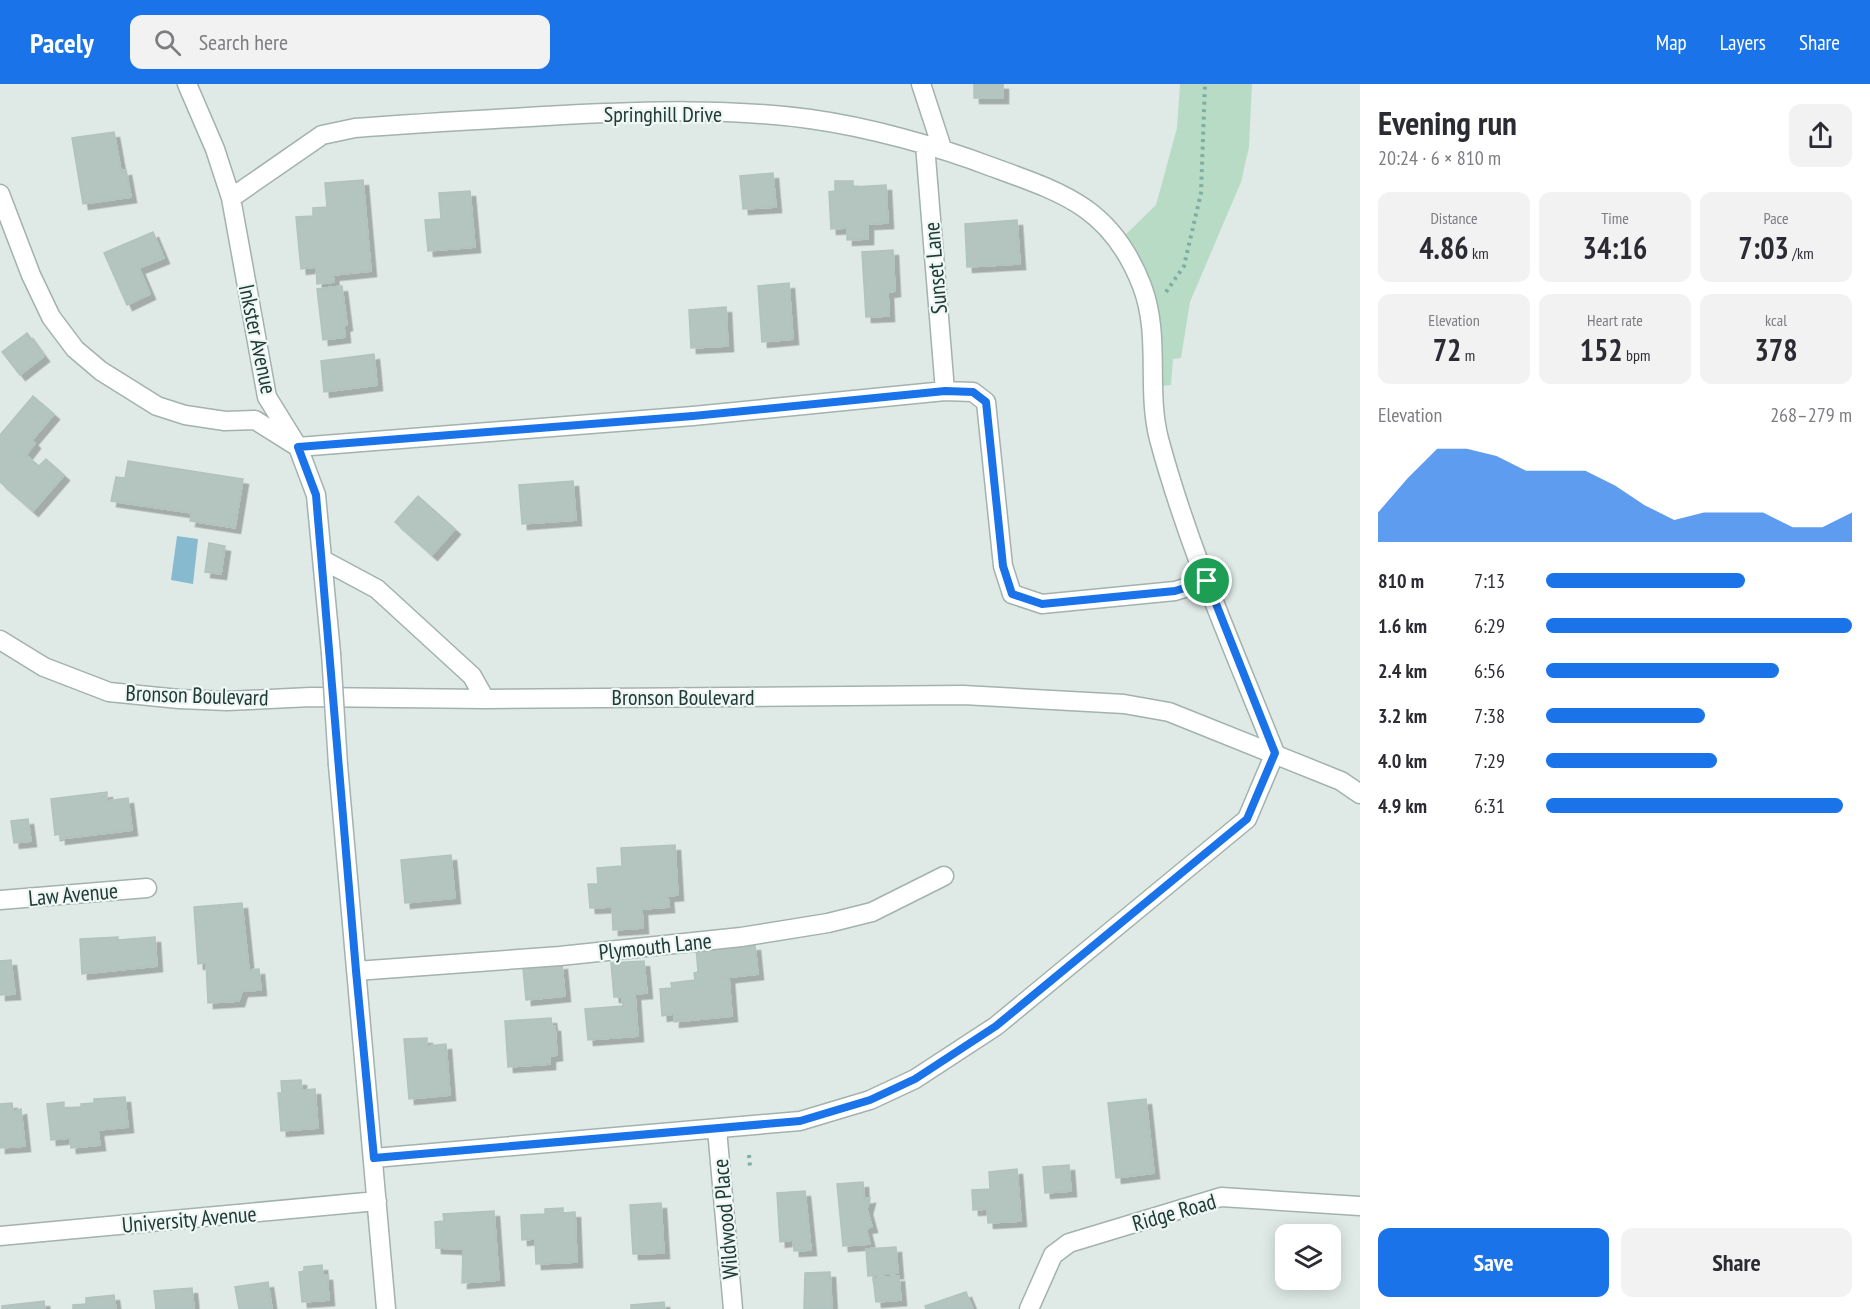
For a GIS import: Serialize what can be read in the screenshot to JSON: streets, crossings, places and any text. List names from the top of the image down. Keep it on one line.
{"streets":{"street":["Springhill Drive","Sunset Lane","Inkster Avenue","Bronson Boulevard","Law Avenue","Plymouth Lane","Ridge Road","University Avenue","Wildwood Place"]},"crossings":[["Springhill Drive","Sunset Lane"],["Springhill Drive","Inkster Avenue"],["Inkster Avenue","Plymouth Lane"],["Inkster Avenue","University Avenue"]],"page":{"header":"Pacely","search":"Search here","nav":["Map","Layers","Share"],"heading":["Evening run","20:24 · 6 × 810 m"],"stats":[["Distance","4.86 km"],["Time","34:16"],["Pace","7:03 /km"],["Elevation","72 m"],["Heart rate","152 bpm"],["kcal","378"]],"chart":["Elevation","268–279 m"],"list":[{"name":"810 m","note":"7:13"},{"name":"1.6 km","note":"6:29"},{"name":"2.4 km","note":"6:56"},{"name":"3.2 km","note":"7:38"},{"name":"4.0 km","note":"7:29"},{"name":"4.9 km","note":"6:31"}],"buttons":["Save","Share"]}}
